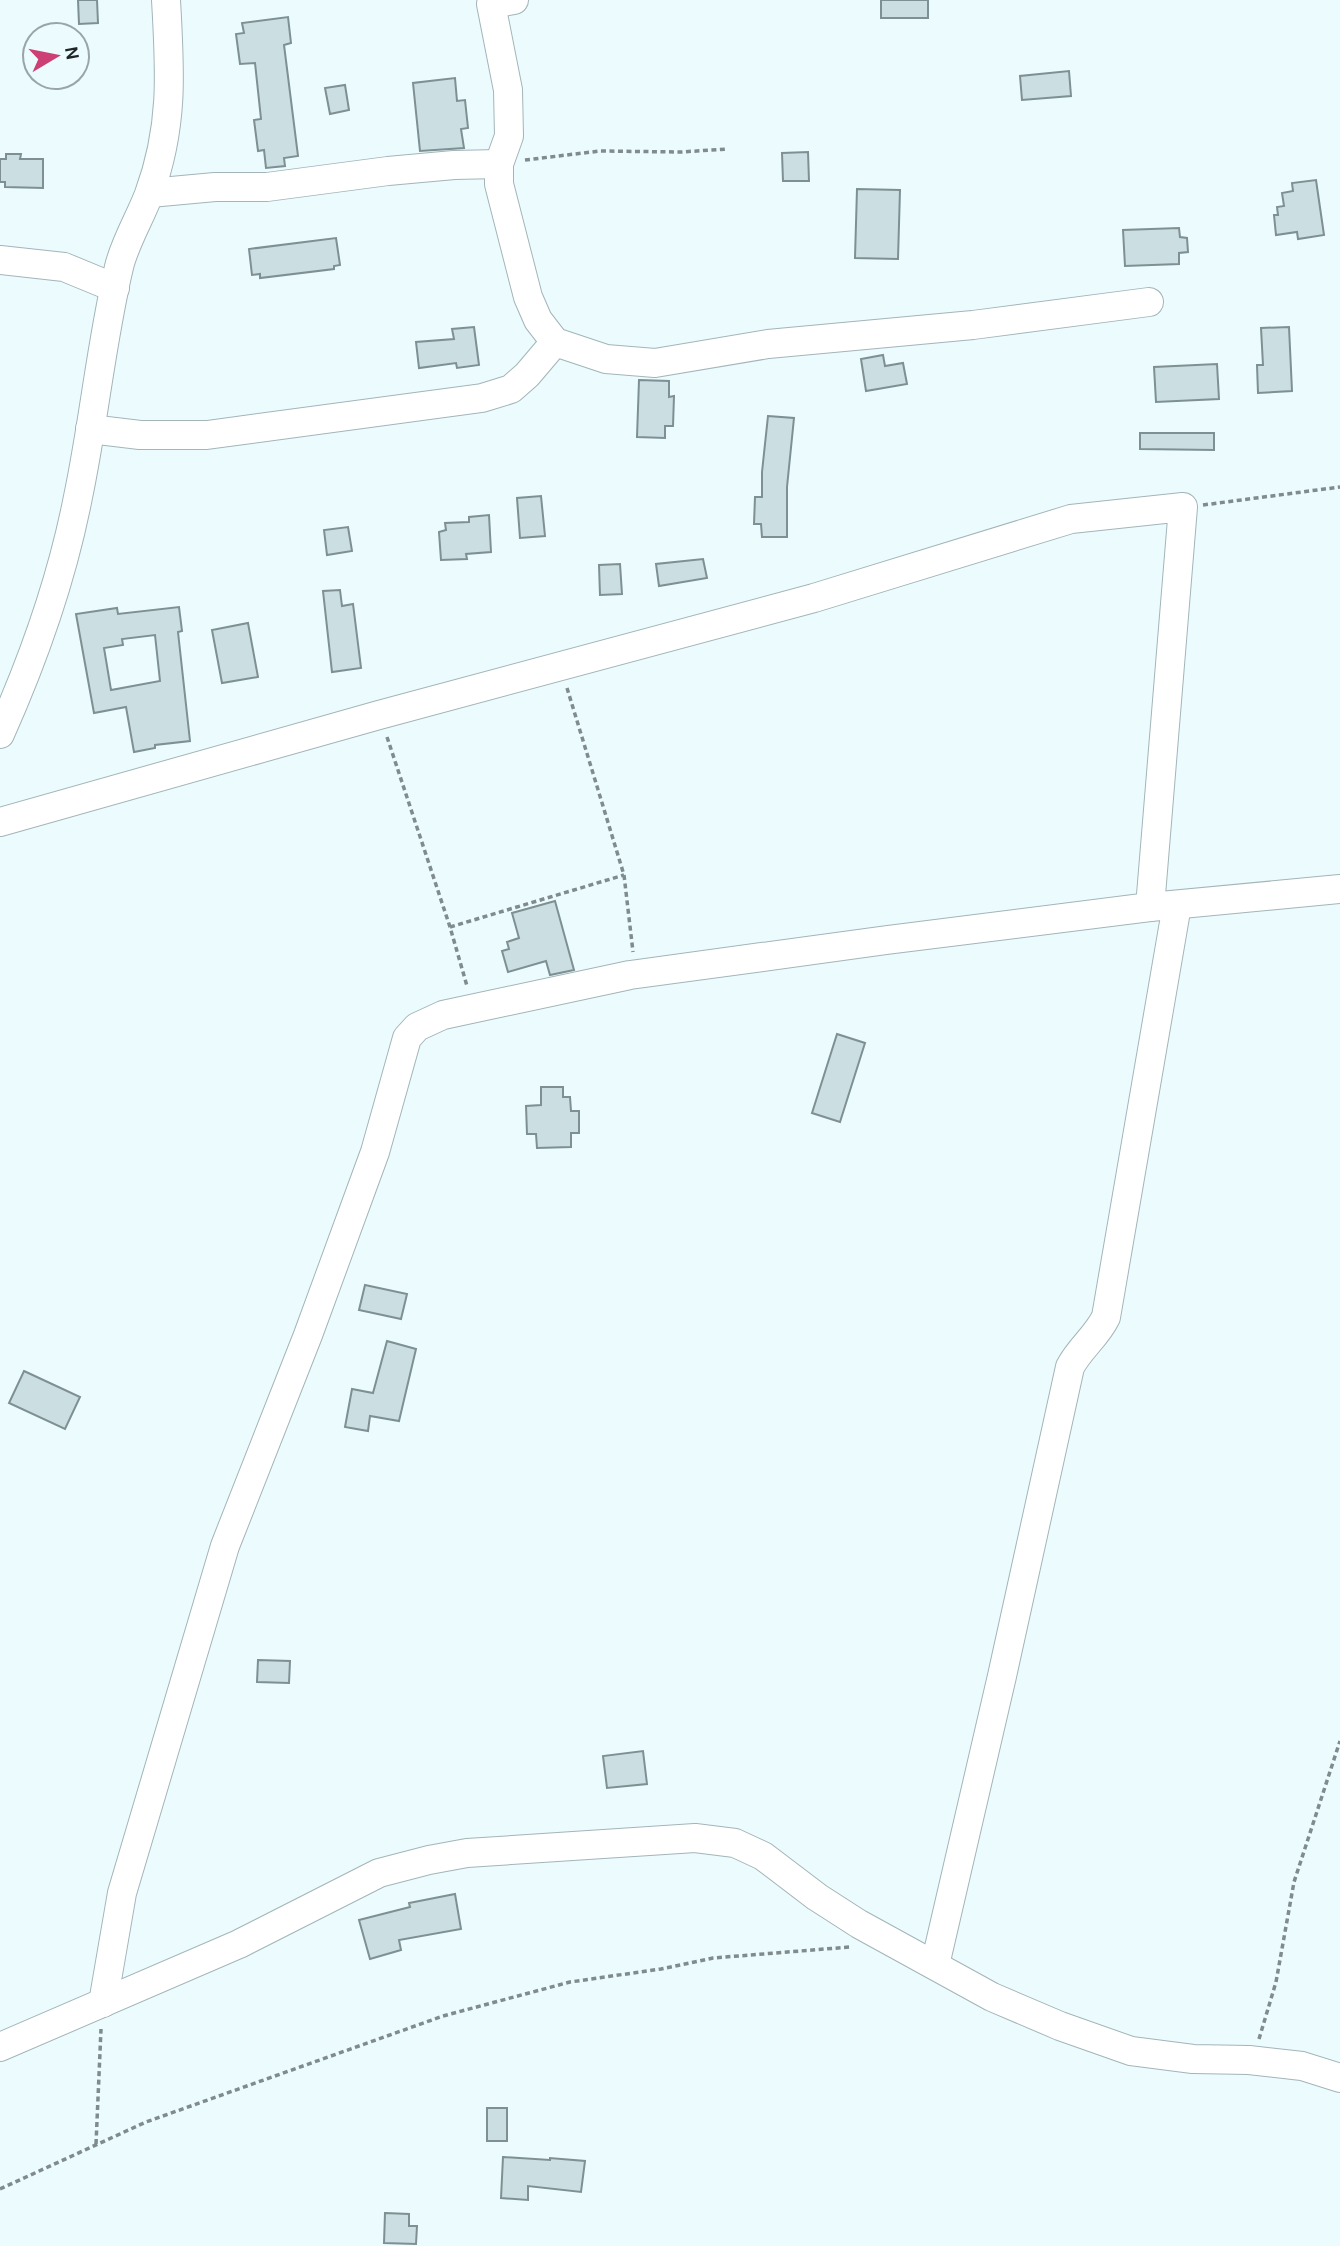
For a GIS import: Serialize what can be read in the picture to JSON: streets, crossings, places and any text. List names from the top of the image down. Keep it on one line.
{"north":"right"}
